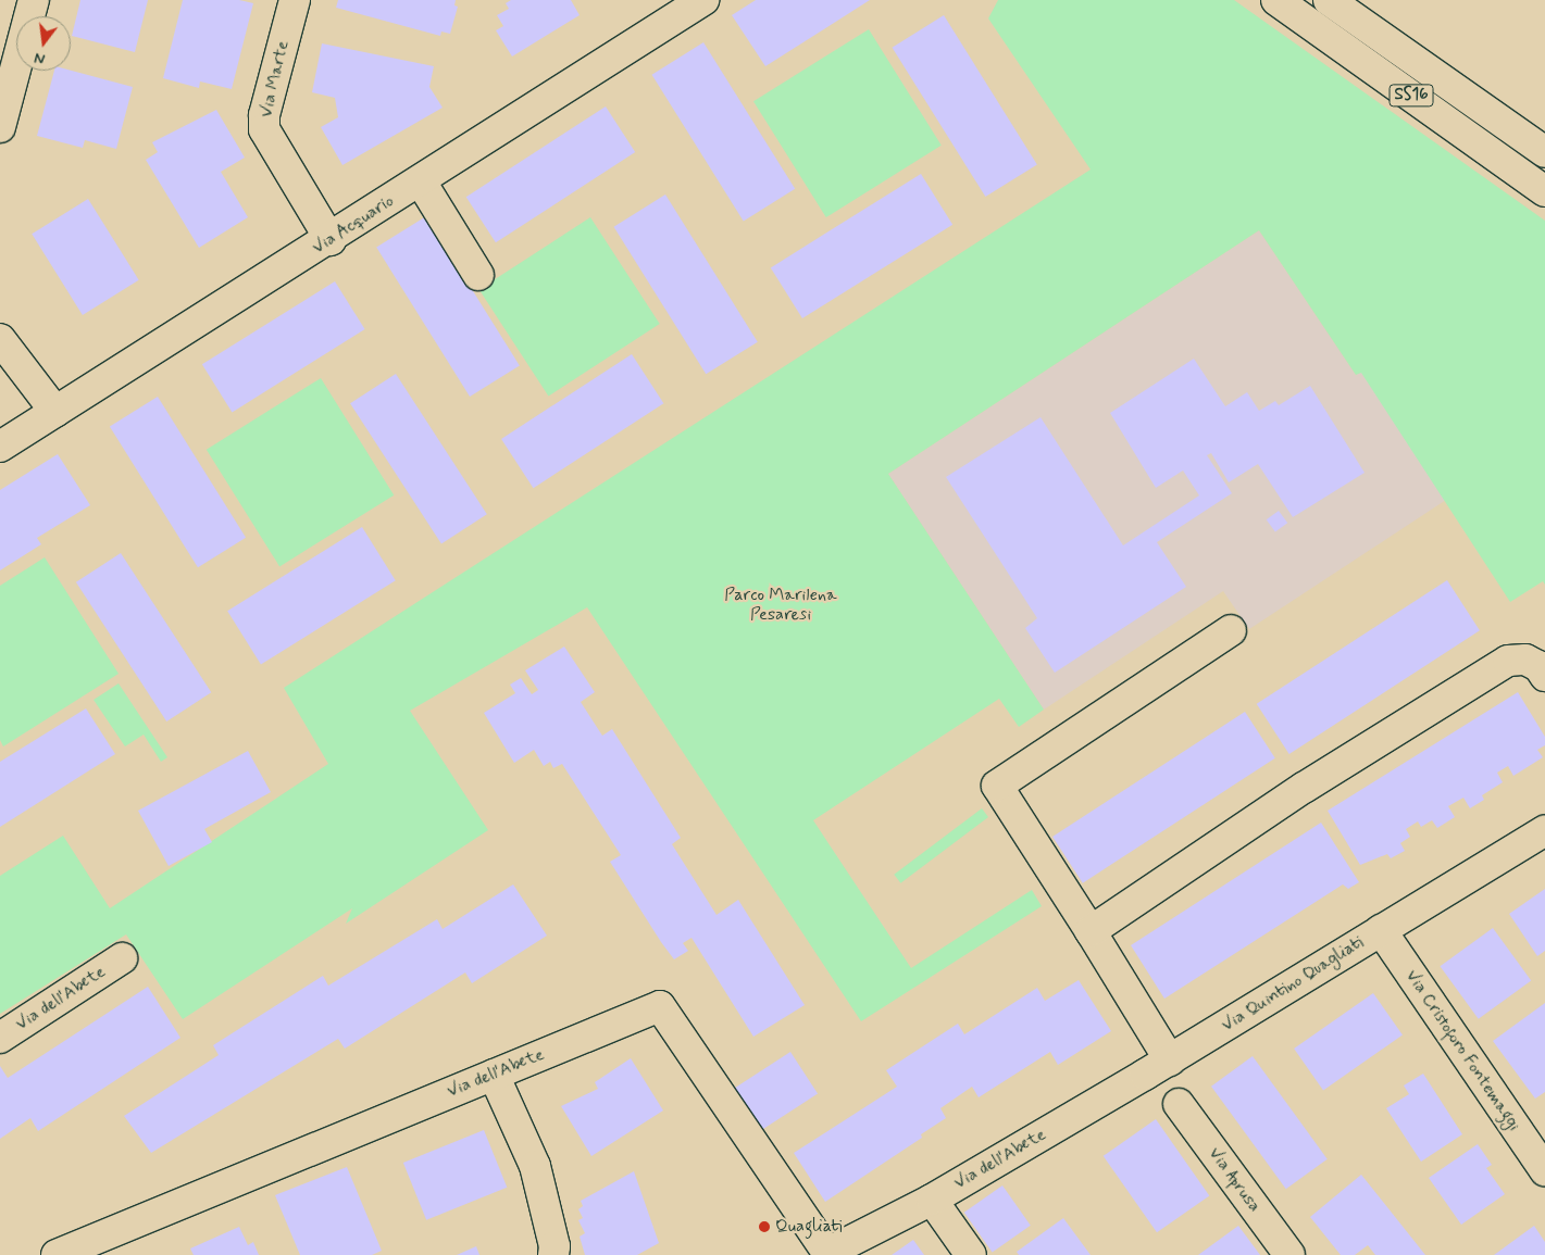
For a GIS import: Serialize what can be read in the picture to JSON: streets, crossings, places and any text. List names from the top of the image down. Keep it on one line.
{"streets":{"street":["Via Marte","SS16","Via Acquario","Via Quintino Quagliati","Via dell'Abete","Via Cristoforo Fontemaggi","Via Aprusa"]},"crossings":[["Via Marte","Via Acquario"],["Via Quintino Quagliati","Via dell'Abete"],["Via Quintino Quagliati","Via Cristoforo Fontemaggi"]],"parks":["Parco Marilena Pesaresi"],"places":["Quagliati"],"north":"bottom"}
